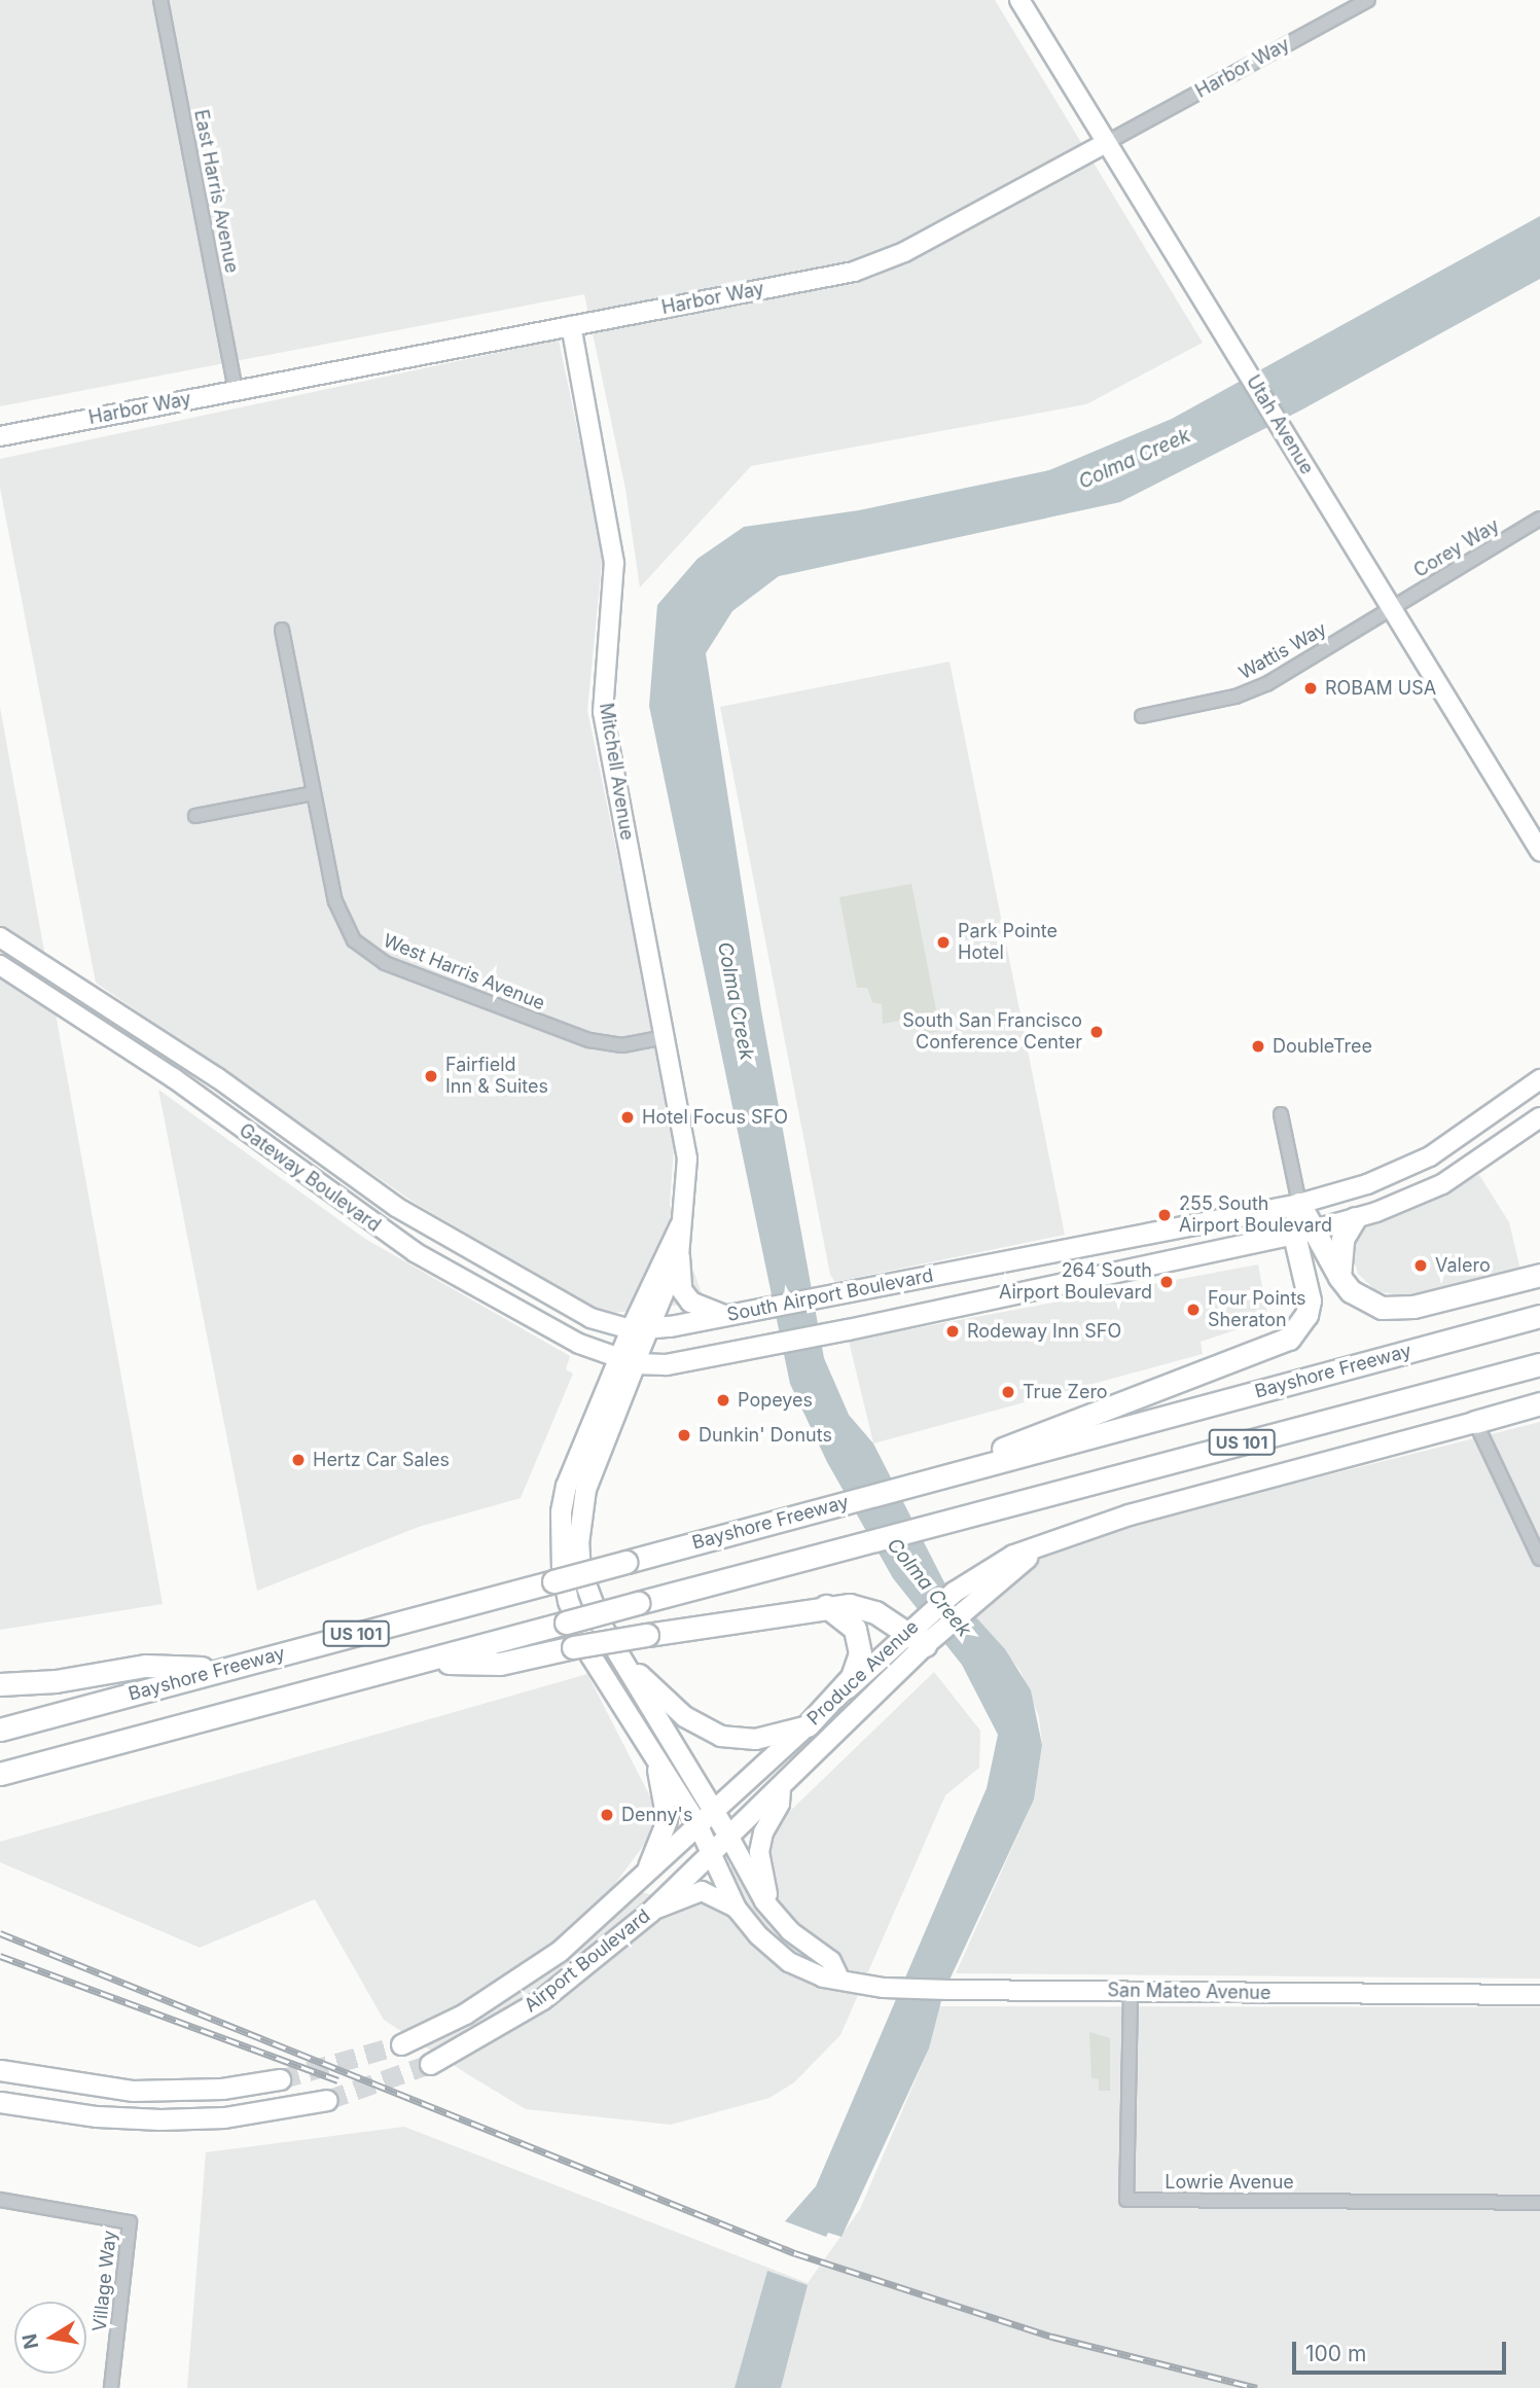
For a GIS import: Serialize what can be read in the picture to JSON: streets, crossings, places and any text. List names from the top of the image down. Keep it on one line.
{"streets":{"highway":["Bayshore Freeway","US 101"],"main road":["South Airport Boulevard","Produce Avenue","Airport Boulevard"],"street":["Harbor Way","East Harris Avenue","Utah Avenue","Corey Way","Wattis Way","Mitchell Avenue","West Harris Avenue","Gateway Boulevard","San Mateo Avenue","Lowrie Avenue","Village Way"]},"crossings":[["Harbor Way","East Harris Avenue"],["Harbor Way","Utah Avenue"],["Harbor Way","Mitchell Avenue"],["Utah Avenue","Corey Way"],["Utah Avenue","Wattis Way"],["Corey Way","Wattis Way"],["Mitchell Avenue","West Harris Avenue"],["Mitchell Avenue","Gateway Boulevard"],["Mitchell Avenue","South Airport Boulevard"],["Gateway Boulevard","South Airport Boulevard"],["Produce Avenue","Airport Boulevard"],["Produce Avenue","San Mateo Avenue"],["Airport Boulevard","San Mateo Avenue"],["San Mateo Avenue","Lowrie Avenue"]],"water":["Colma Creek"],"places":["ROBAM USA","Park Pointe Hotel","South San Francisco Conference Center","DoubleTree","Fairfield Inn & Suites","Hotel Focus SFO","255 South Airport Boulevard","Valero","264 South Airport Boulevard","Four Points Sheraton","Rodeway Inn SFO","True Zero","Popeyes","Dunkin' Donuts","Hertz Car Sales","Denny's"],"scale_bar":"100 m","north":"left"}
